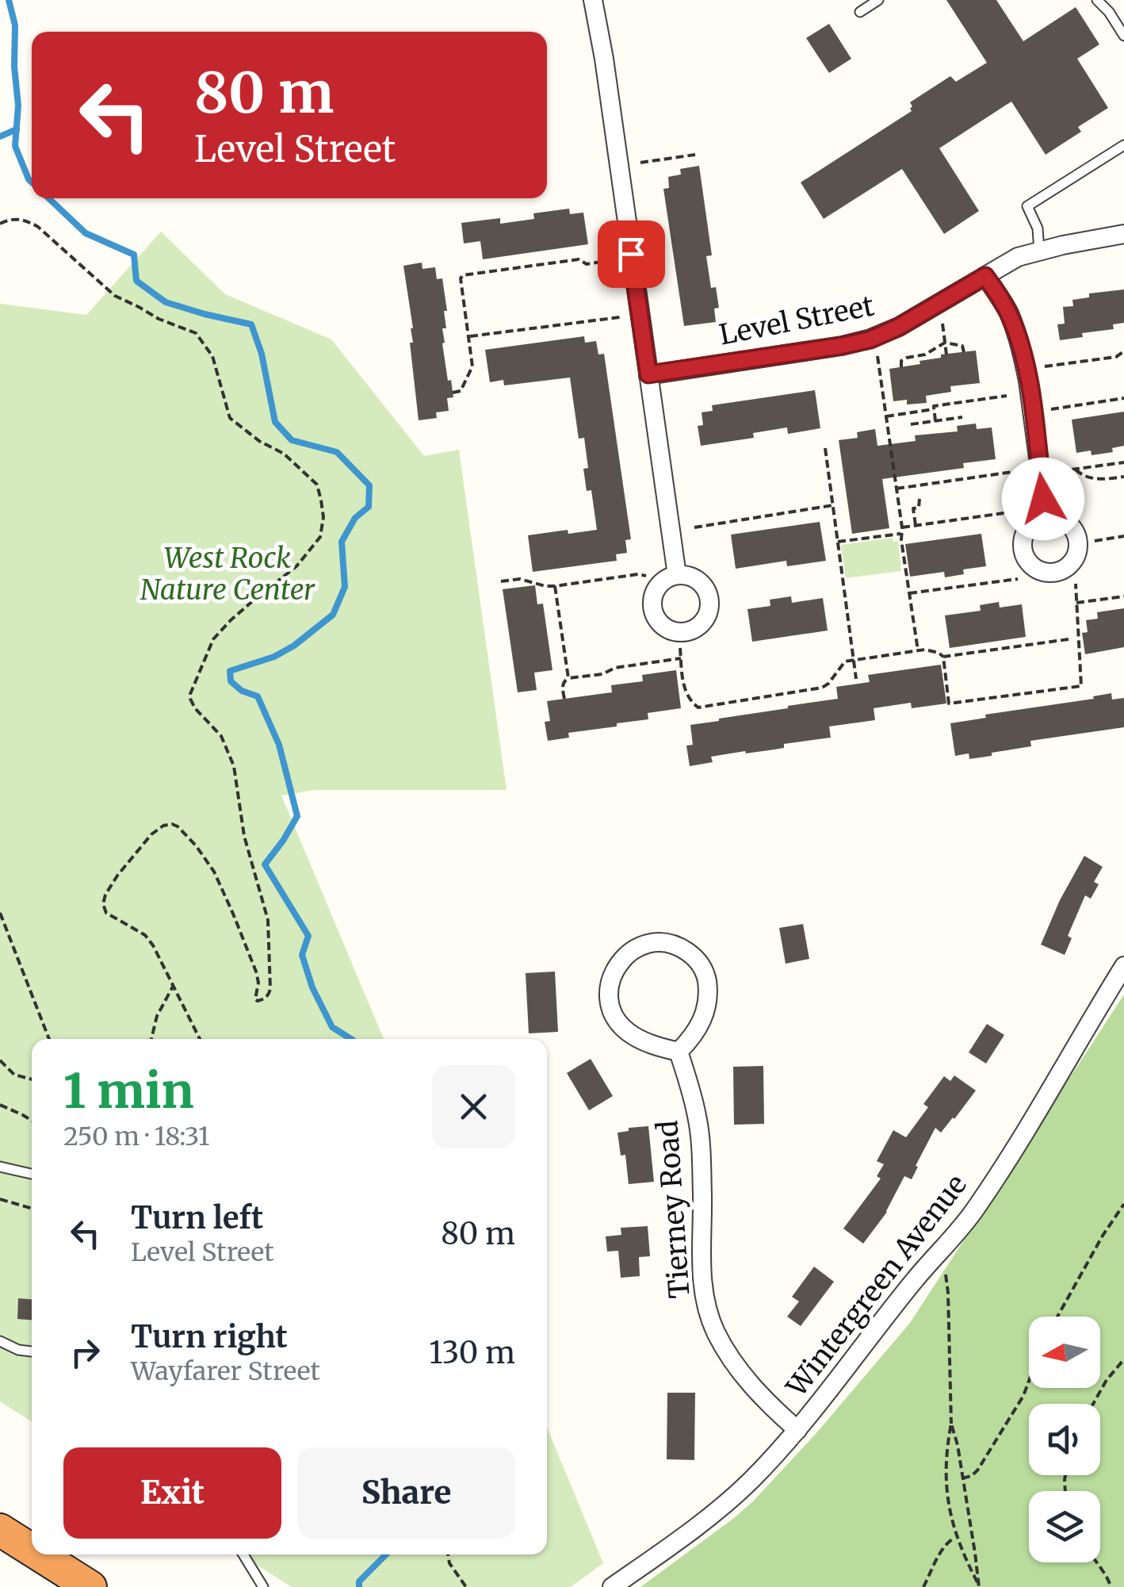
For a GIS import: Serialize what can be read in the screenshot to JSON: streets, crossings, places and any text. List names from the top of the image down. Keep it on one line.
{"streets":{"street":["Level Street","Tierney Road","Wintergreen Avenue"]},"crossings":[["Tierney Road","Wintergreen Avenue"]],"parks":["West Rock Nature Center"],"north":"left","page":{"turn":["80 m","Level Street"],"heading":["1 min","250 m · 18:31"],"list":[{"name":"Turn left","note":"Level Street","value":"80 m"},{"name":"Turn right","note":"Wayfarer Street","value":"130 m"}],"buttons":["Exit","Share"]}}
